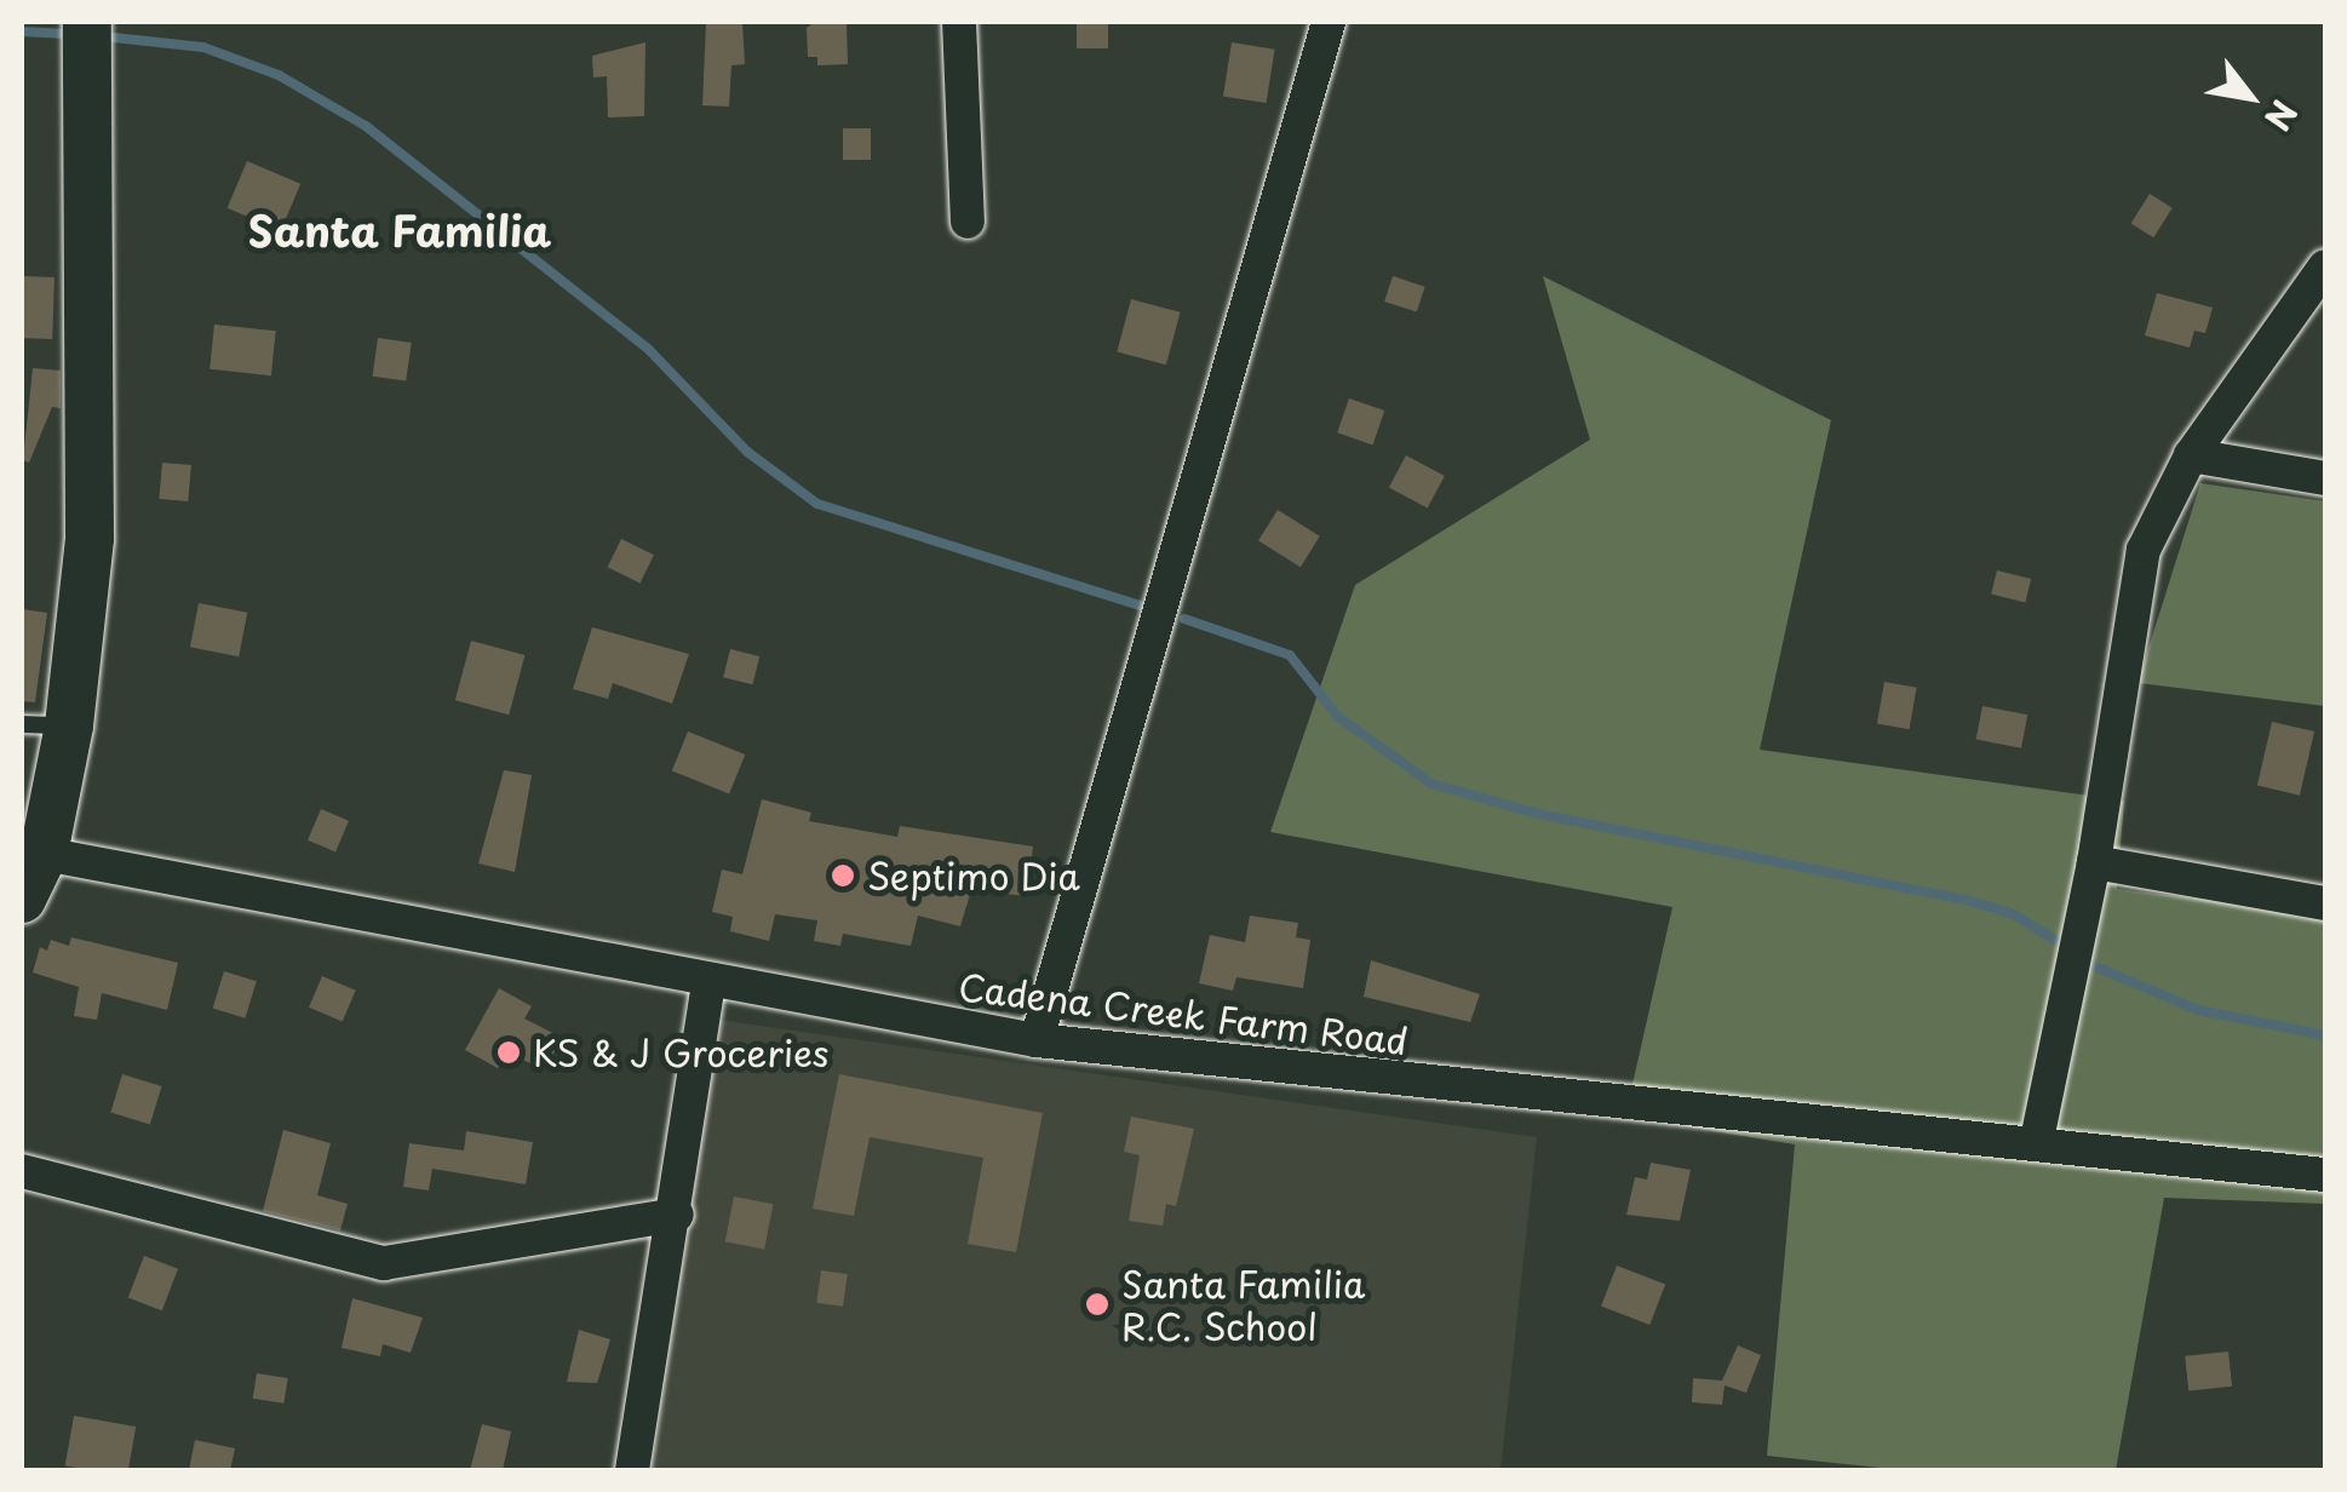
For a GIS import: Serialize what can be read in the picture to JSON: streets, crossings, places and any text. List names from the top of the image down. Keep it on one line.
{"streets":{"street":["Cadena Creek Farm Road"]},"districts":["Santa Familia"],"places":["Septimo Dia","KS & J Groceries","Santa Familia R.C. School"],"north":"bottom right"}
